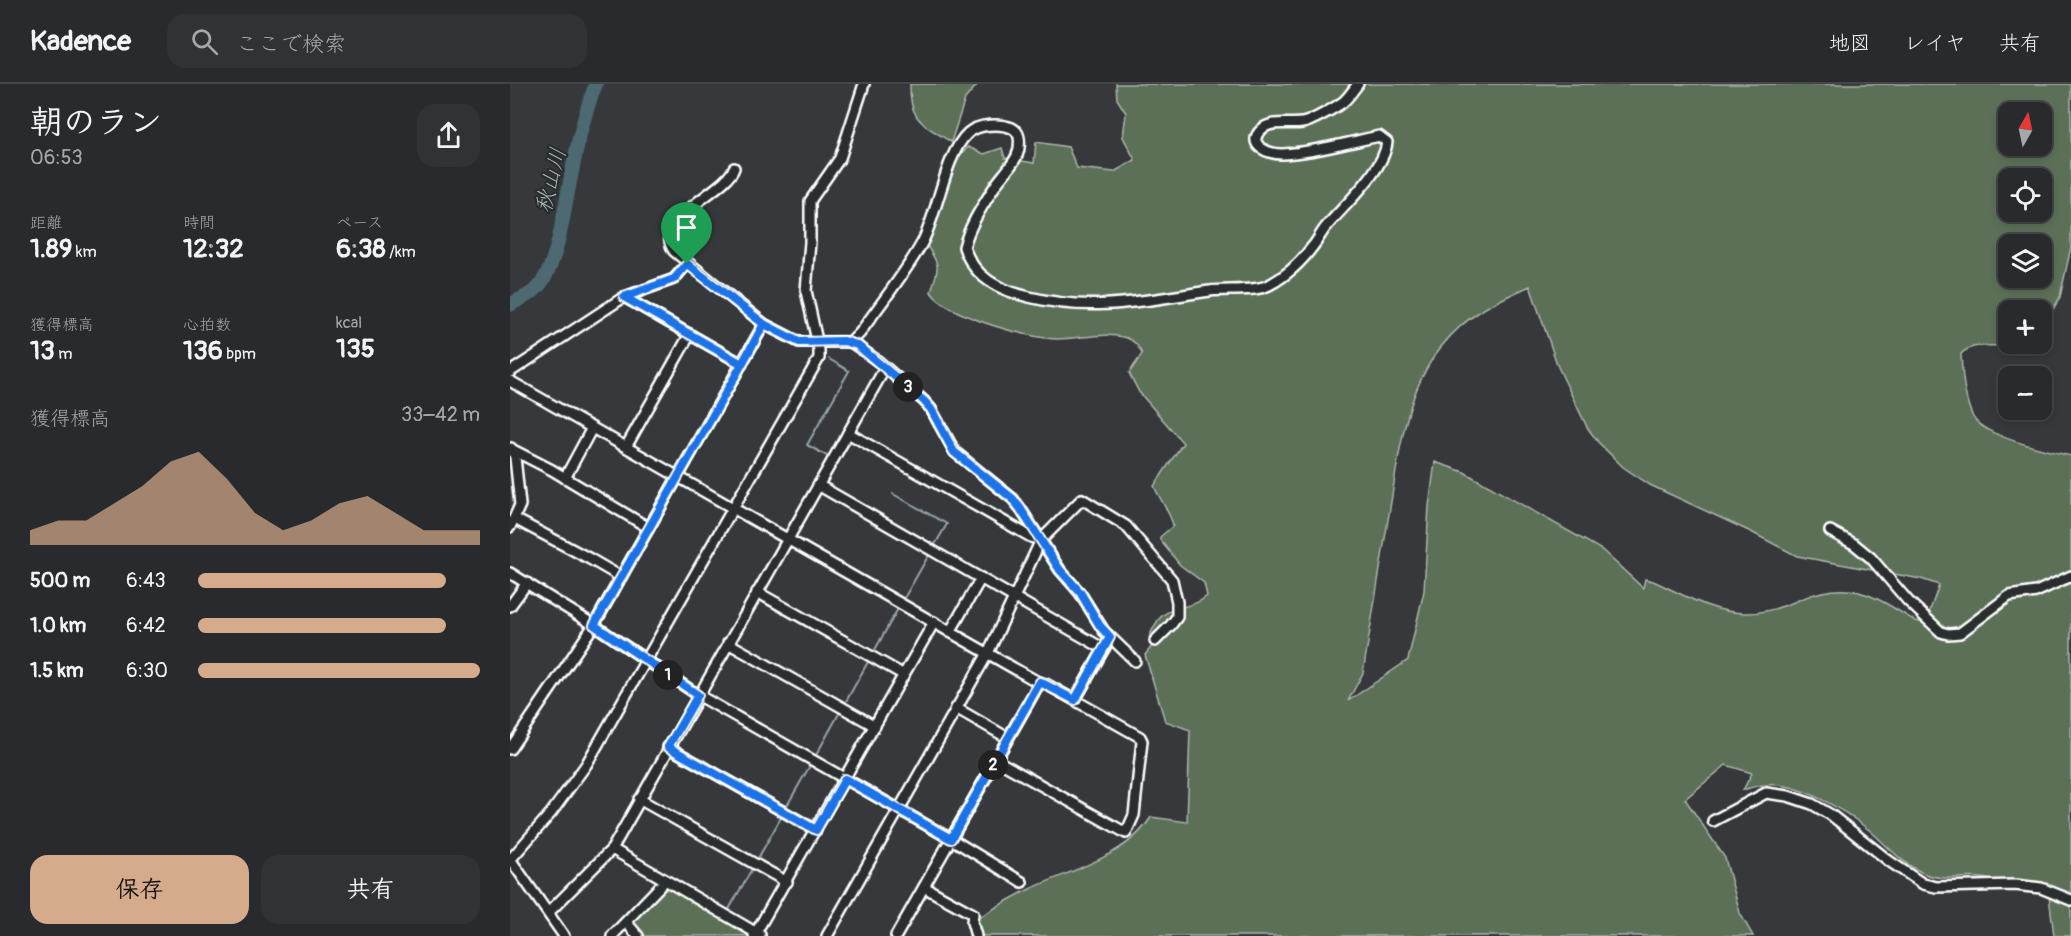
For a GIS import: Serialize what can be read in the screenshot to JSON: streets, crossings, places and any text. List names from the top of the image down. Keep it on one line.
{"water":["秋山川"],"north":"top","page":{"header":"Kadence","search":"ここで検索","nav":["地図","レイヤ","共有"],"heading":["朝のラン","06:53"],"map_buttons":["+","−"],"stats":[["距離","1.89 km"],["時間","12:32"],["ペース","6:38 /km"],["獲得標高","13 m"],["心拍数","136 bpm"],["kcal","135"]],"pins":["3","1","2"],"chart":["獲得標高","33–42 m"],"list":[{"name":"500 m","note":"6:43"},{"name":"1.0 km","note":"6:42"},{"name":"1.5 km","note":"6:30"}],"buttons":["保存","共有"]}}
